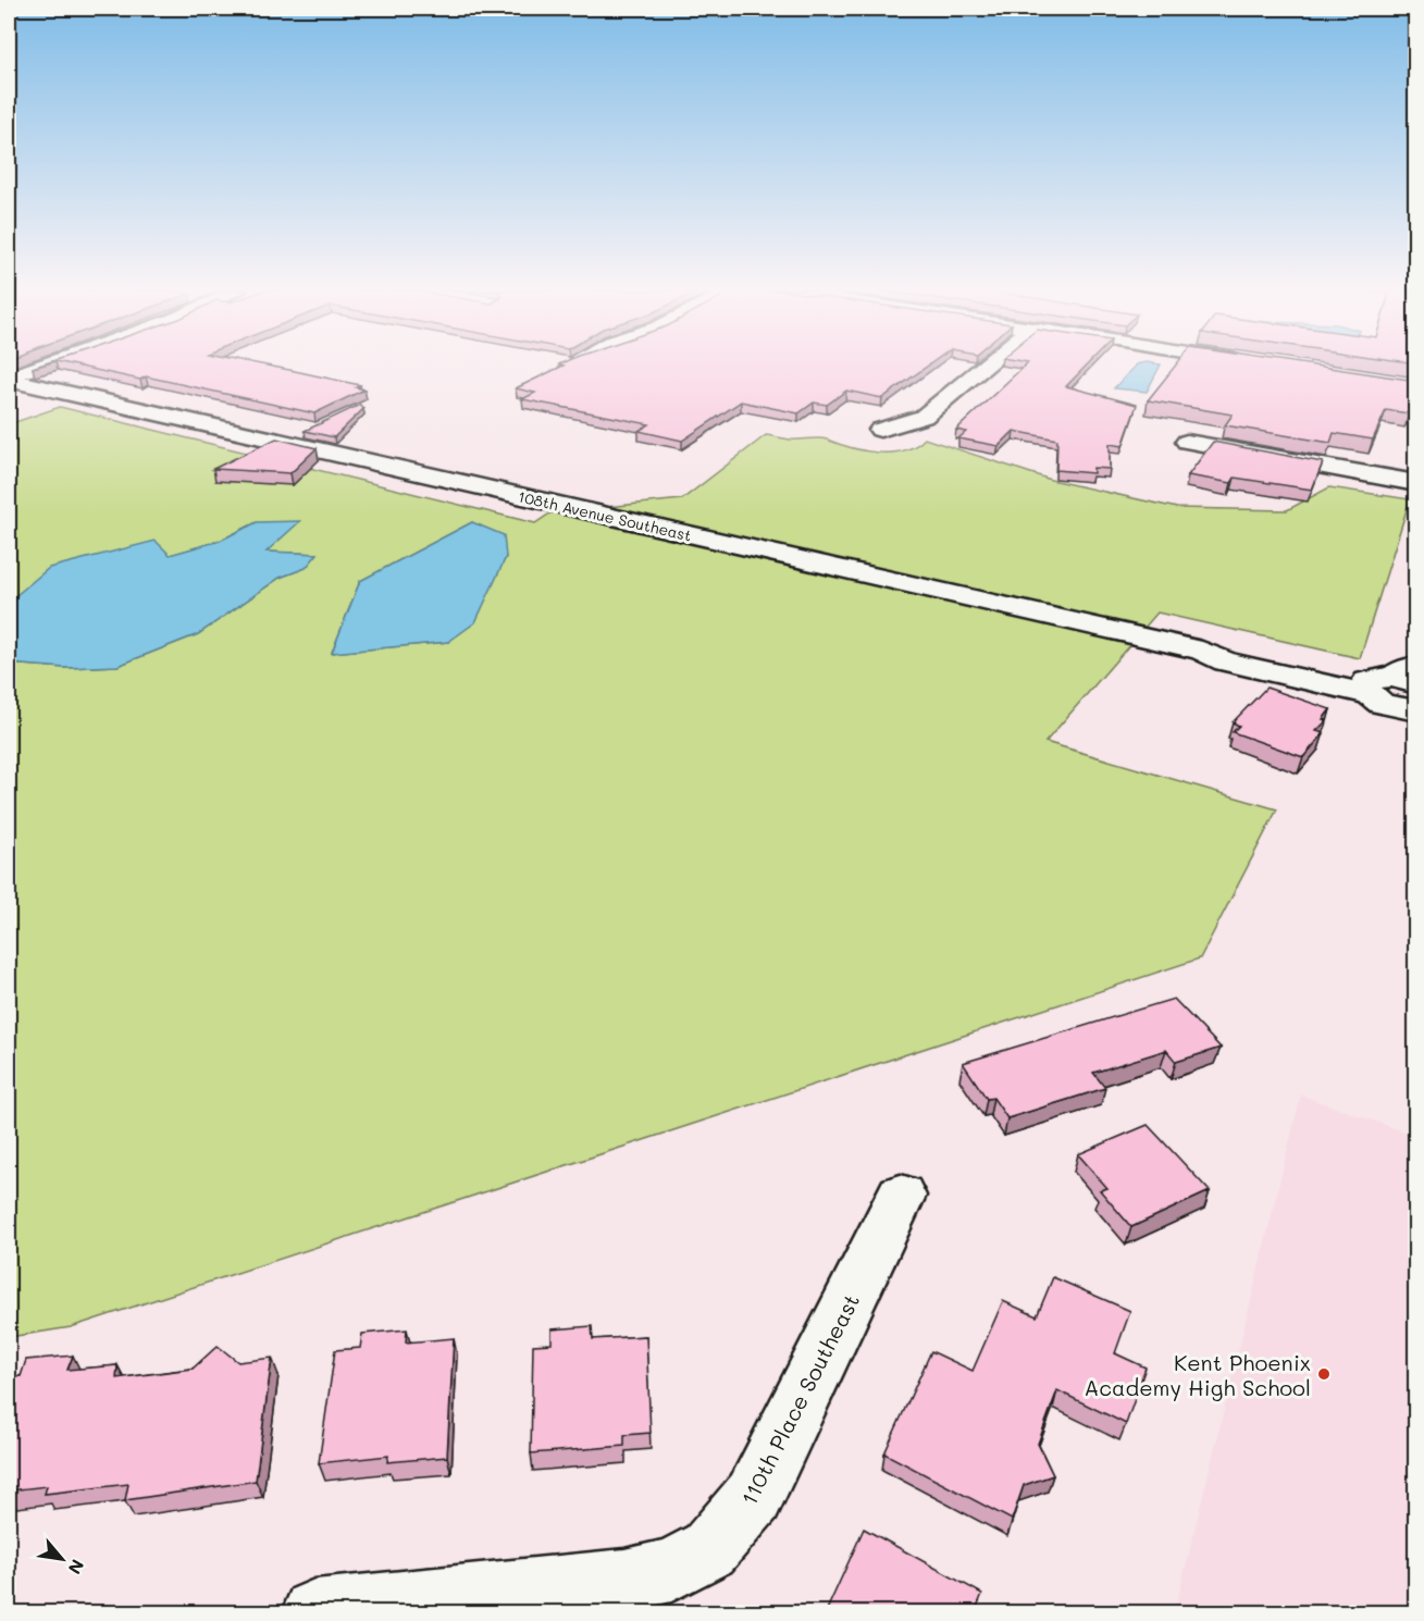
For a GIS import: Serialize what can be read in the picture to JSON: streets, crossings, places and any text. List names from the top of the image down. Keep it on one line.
{"streets":{"street":["108th Avenue Southeast","110th Place Southeast"]},"places":["Kent Phoenix Academy High School"],"north":"bottom right"}
